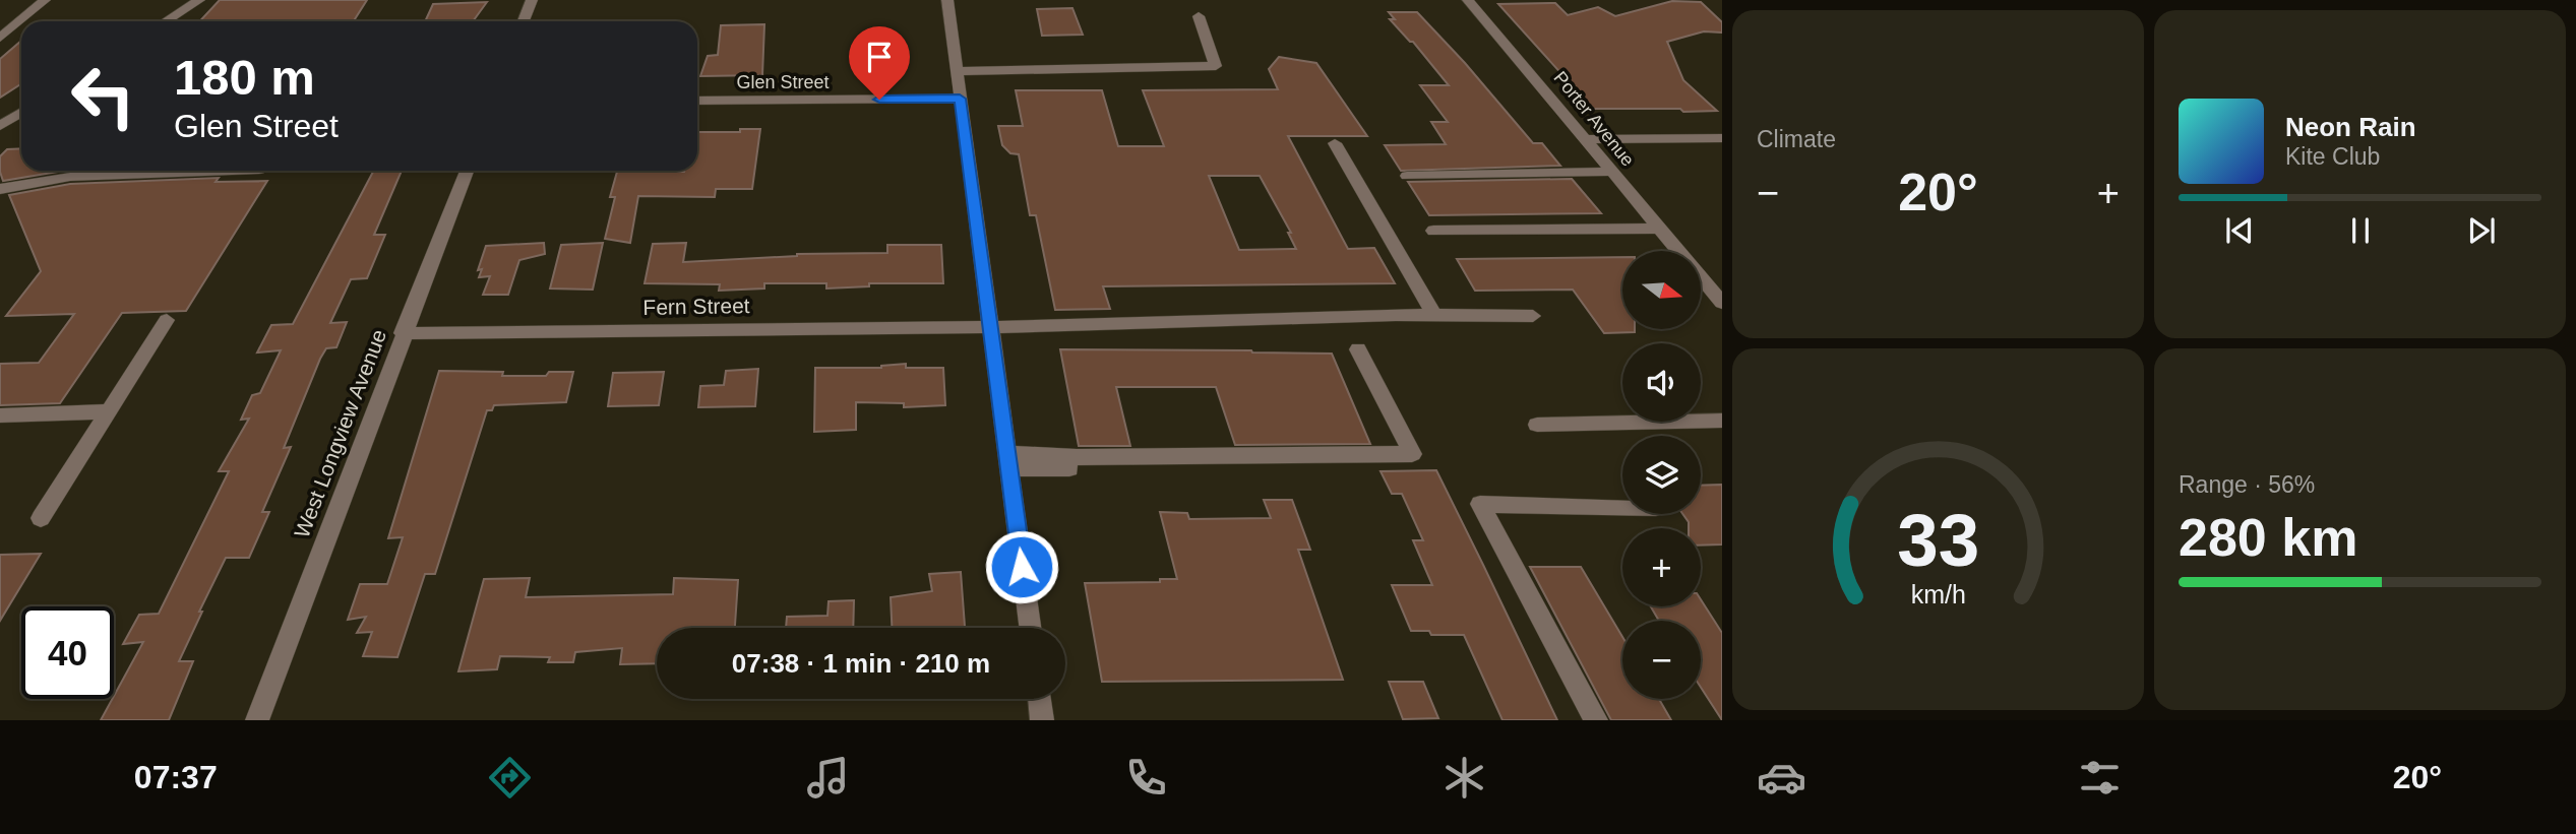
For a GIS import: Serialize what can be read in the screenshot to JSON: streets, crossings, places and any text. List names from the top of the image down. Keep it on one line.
{"streets":{"street":["Glen Street","Porter Avenue","Fern Street","West Longview Avenue"]},"crossings":[["Fern Street","West Longview Avenue"]],"north":"right","page":{"tile":["Climate",["Range · 56%","280 km"]],"turn":["180 m","Glen Street"],"song":["Neon Rain","Kite Club"],"heat":["−","20°","+"],"map_buttons":["+","−"],"limit":"40","trip":"07:38 · 1 min · 210 m","tabs":["07:37","20°"],"gauge":["33","km/h"]}}
